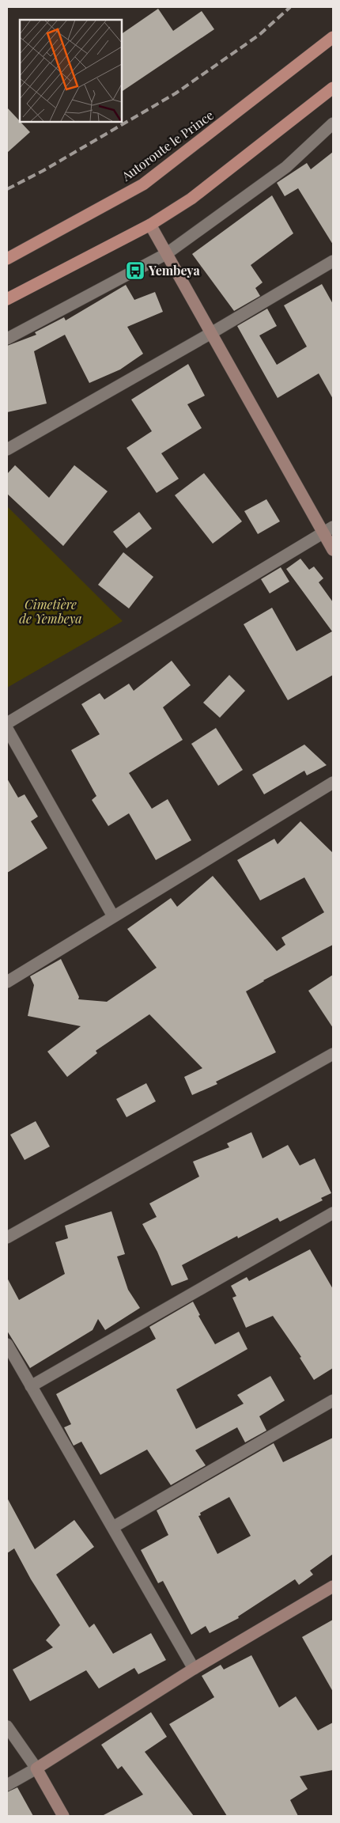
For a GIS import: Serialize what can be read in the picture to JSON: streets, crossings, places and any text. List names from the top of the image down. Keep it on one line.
{"streets":{"main road":["Autoroute le Prince"]},"parks":["Cimetière de Yembeya"],"places":{"bus stop":["Yembeya"]}}
